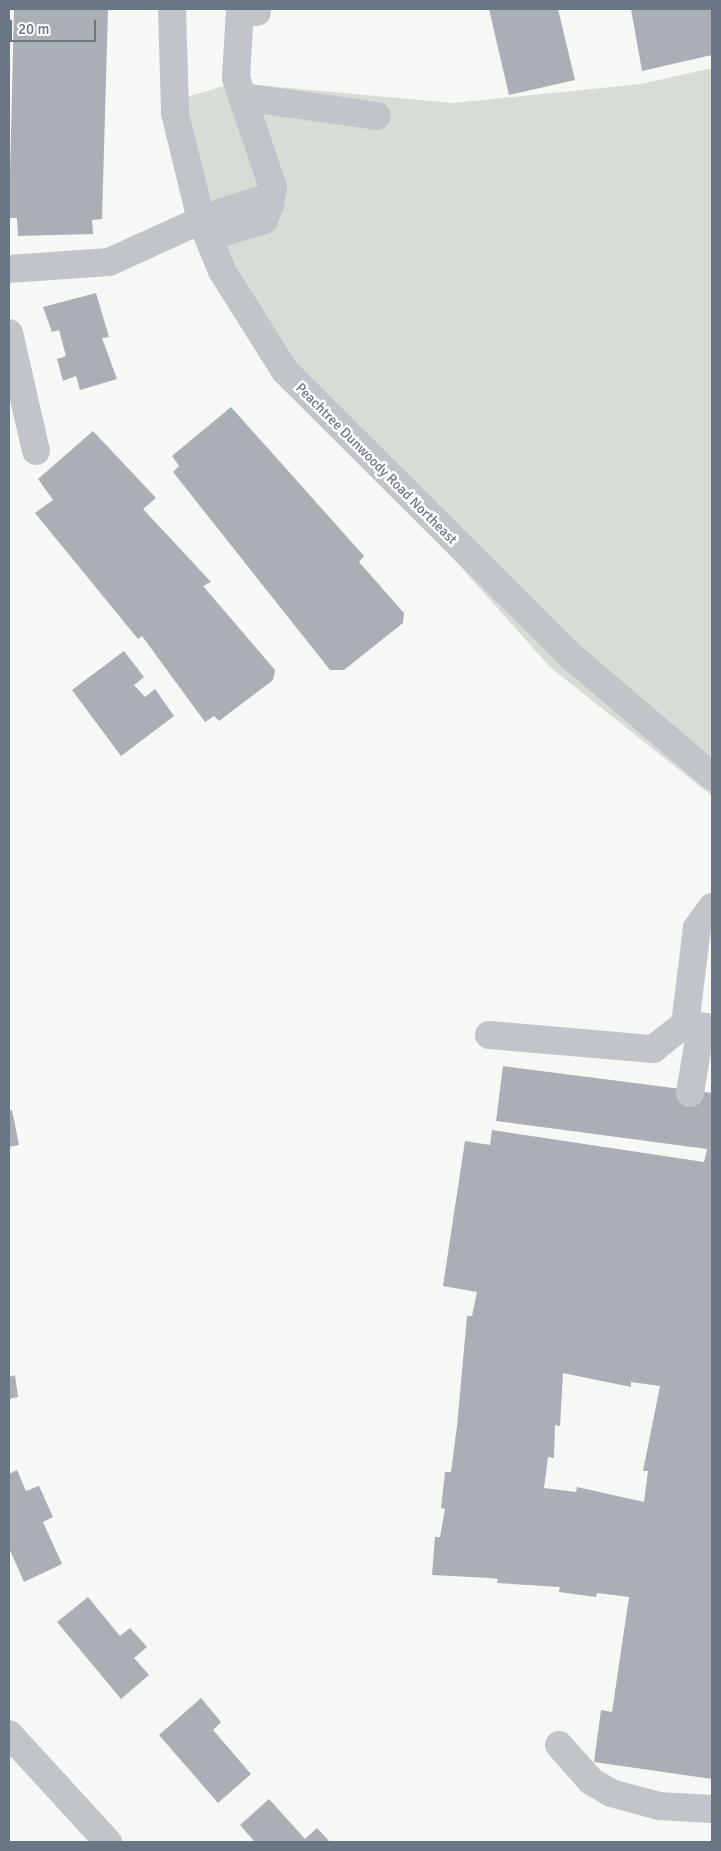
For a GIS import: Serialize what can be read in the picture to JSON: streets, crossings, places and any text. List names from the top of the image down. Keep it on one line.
{"streets":{"street":["Peachtree Dunwoody Road Northeast"]},"scale_bar":"20 m"}
